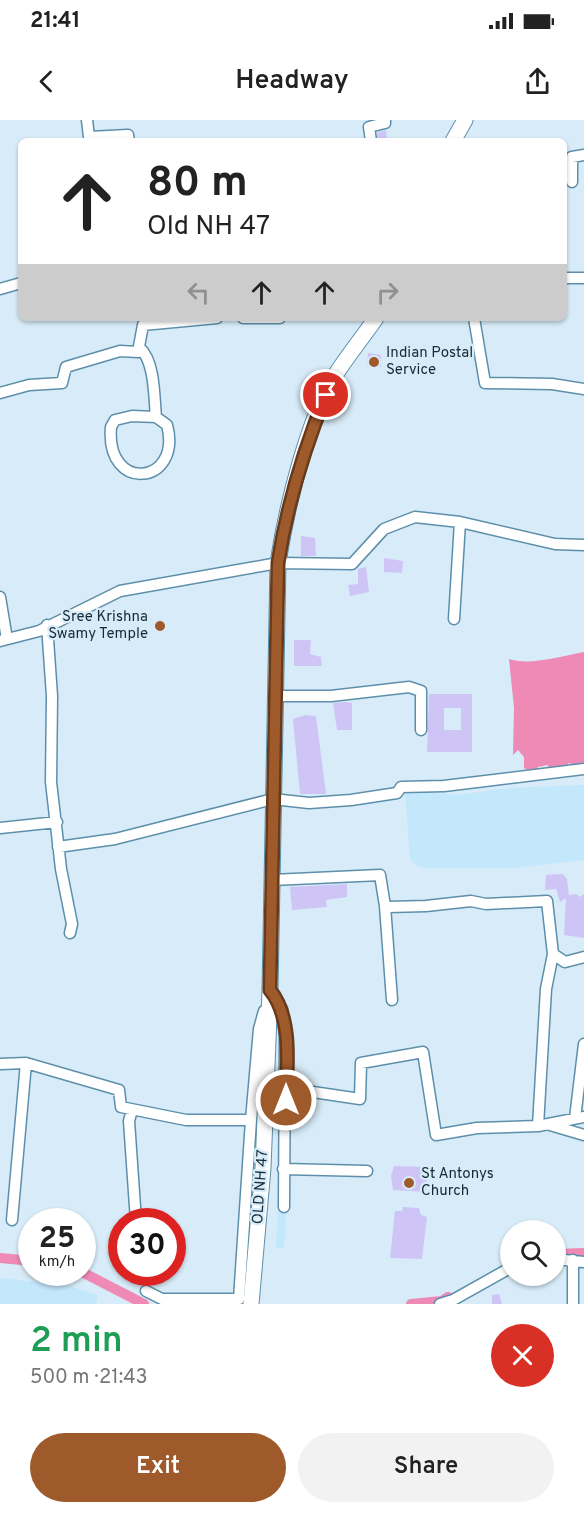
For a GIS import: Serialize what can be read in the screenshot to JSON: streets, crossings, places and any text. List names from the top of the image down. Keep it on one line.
{"streets":{"main road":["OLD NH 47"]},"places":["Indian Postal Service","Sree Krishna Swamy Temple","St Antonys Church"],"page":{"status":"21:41","header":"Headway","turn":["80 m","Old NH 47"],"speed":"25 km/h","limit":"30","heading":["2 min","500 m · 21:43"],"buttons":["Exit","Share"]}}
